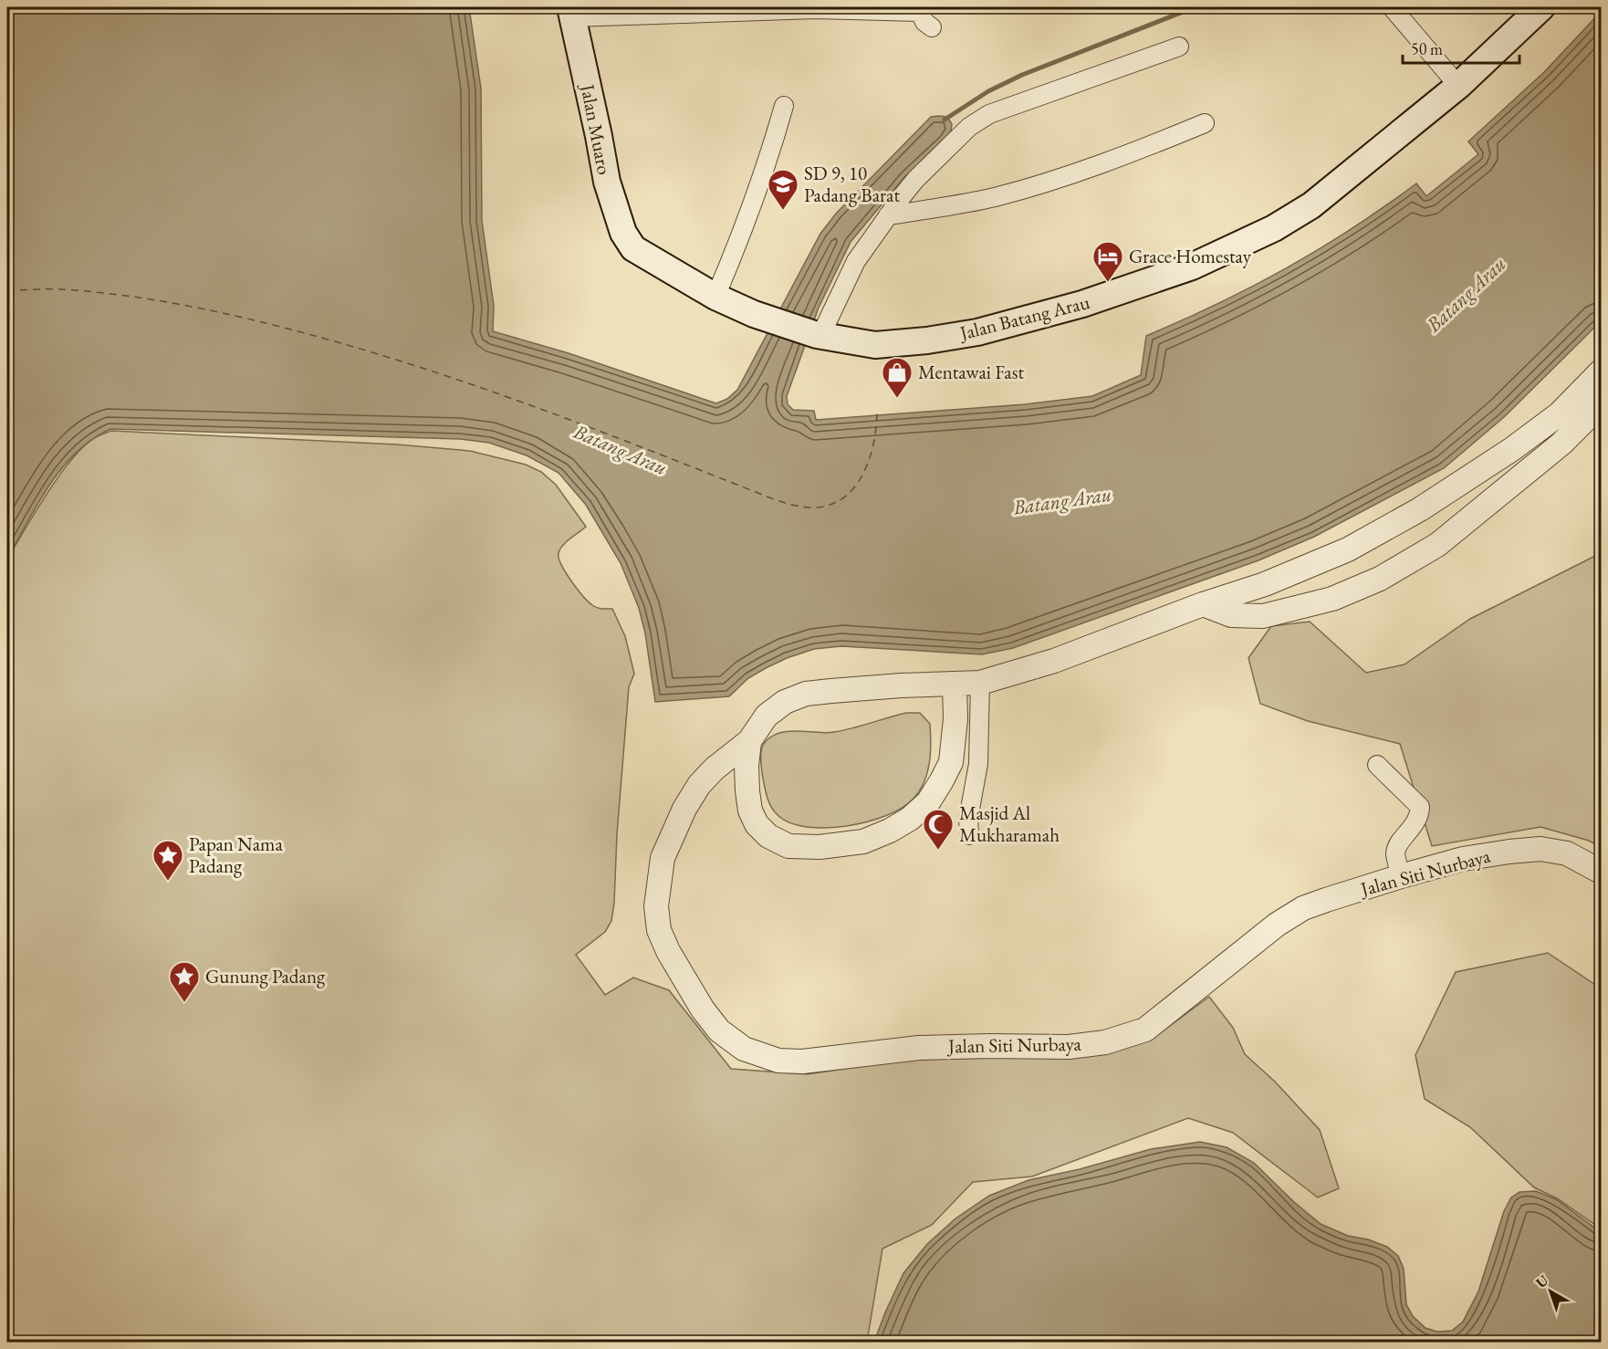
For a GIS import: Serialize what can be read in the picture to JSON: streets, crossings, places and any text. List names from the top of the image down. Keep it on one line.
{"streets":{"main road":["Jalan Muaro","Jalan Batang Arau"],"street":["Jalan Siti Nurbaya"]},"crossings":[["Jalan Muaro","Jalan Batang Arau"]],"water":["Batang Arau"],"places":{"school or university":["SD 9, 10 Padang Barat"],"hotel":["Grace Homestay"],"shop":["Mentawai Fast"],"mosque":["Masjid Al Mukharamah"],"place":["Papan Nama Padang","Gunung Padang"]},"scale_bar":"50 m","north":"top left"}
